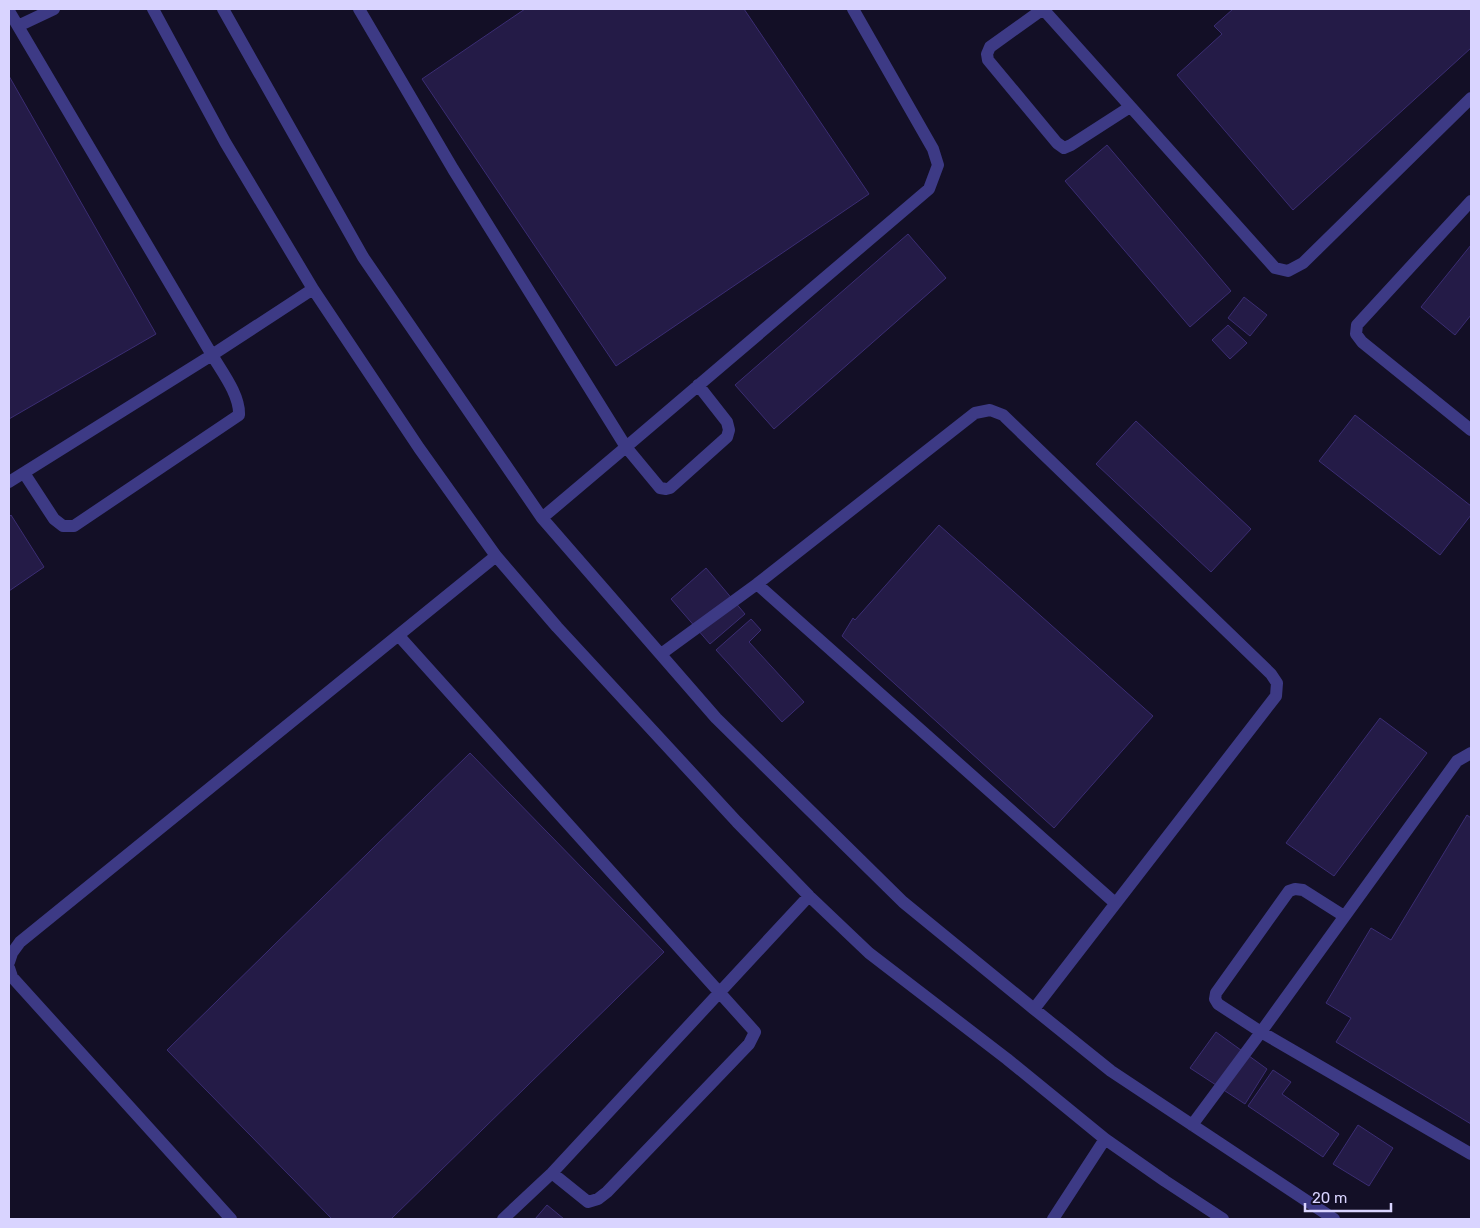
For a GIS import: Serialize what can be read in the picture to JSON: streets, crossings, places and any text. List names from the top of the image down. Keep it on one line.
{"scale_bar":"20 m"}
